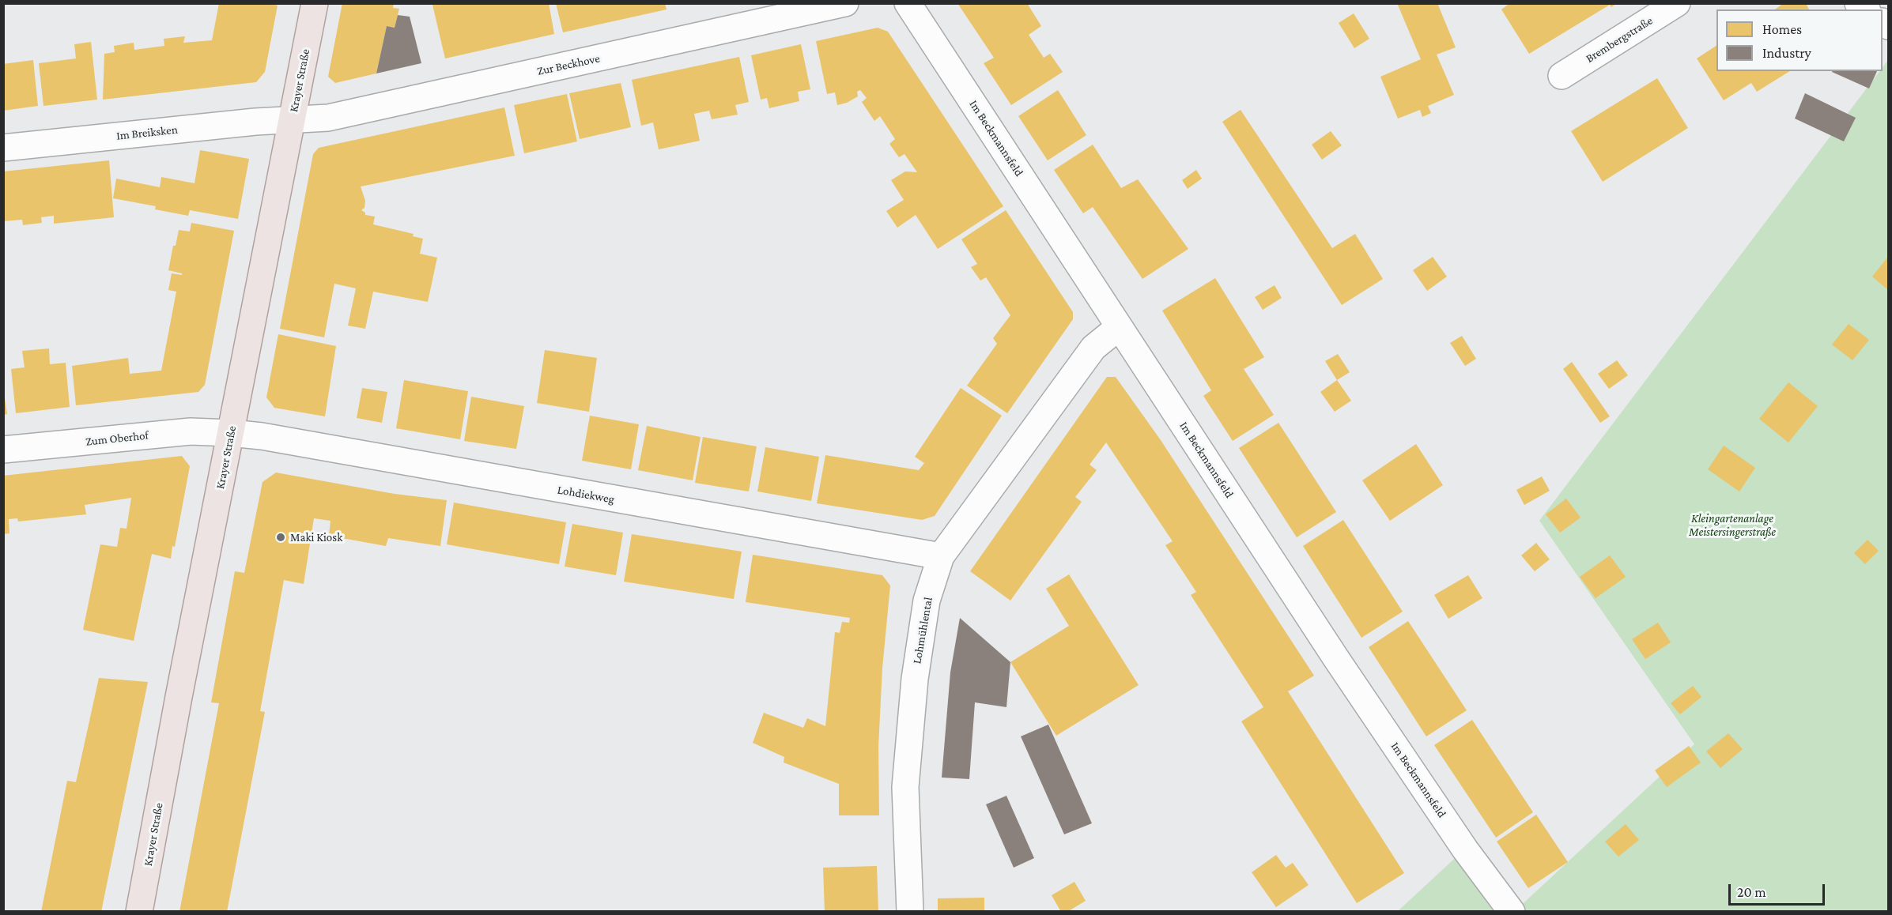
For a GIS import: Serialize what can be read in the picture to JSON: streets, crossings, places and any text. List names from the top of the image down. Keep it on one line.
{"streets":{"main road":["Krayer Straße"],"street":["Brembergstraße","Zur Beckhove","Im Breiksken","Im Beckmannsfeld","Zum Oberhof","Lohdiekweg","Lohmühlental"]},"crossings":[["Zur Beckhove","Krayer Straße"],["Zur Beckhove","Im Breiksken"],["Krayer Straße","Im Breiksken"],["Krayer Straße","Zum Oberhof"],["Krayer Straße","Lohdiekweg"],["Im Beckmannsfeld","Lohmühlental"],["Zum Oberhof","Lohdiekweg"],["Lohdiekweg","Lohmühlental"]],"parks":["Kleingartenanlage Meistersingerstraße"],"places":["Maki Kiosk"],"legend":["Homes","Industry"],"scale_bar":"20 m"}
